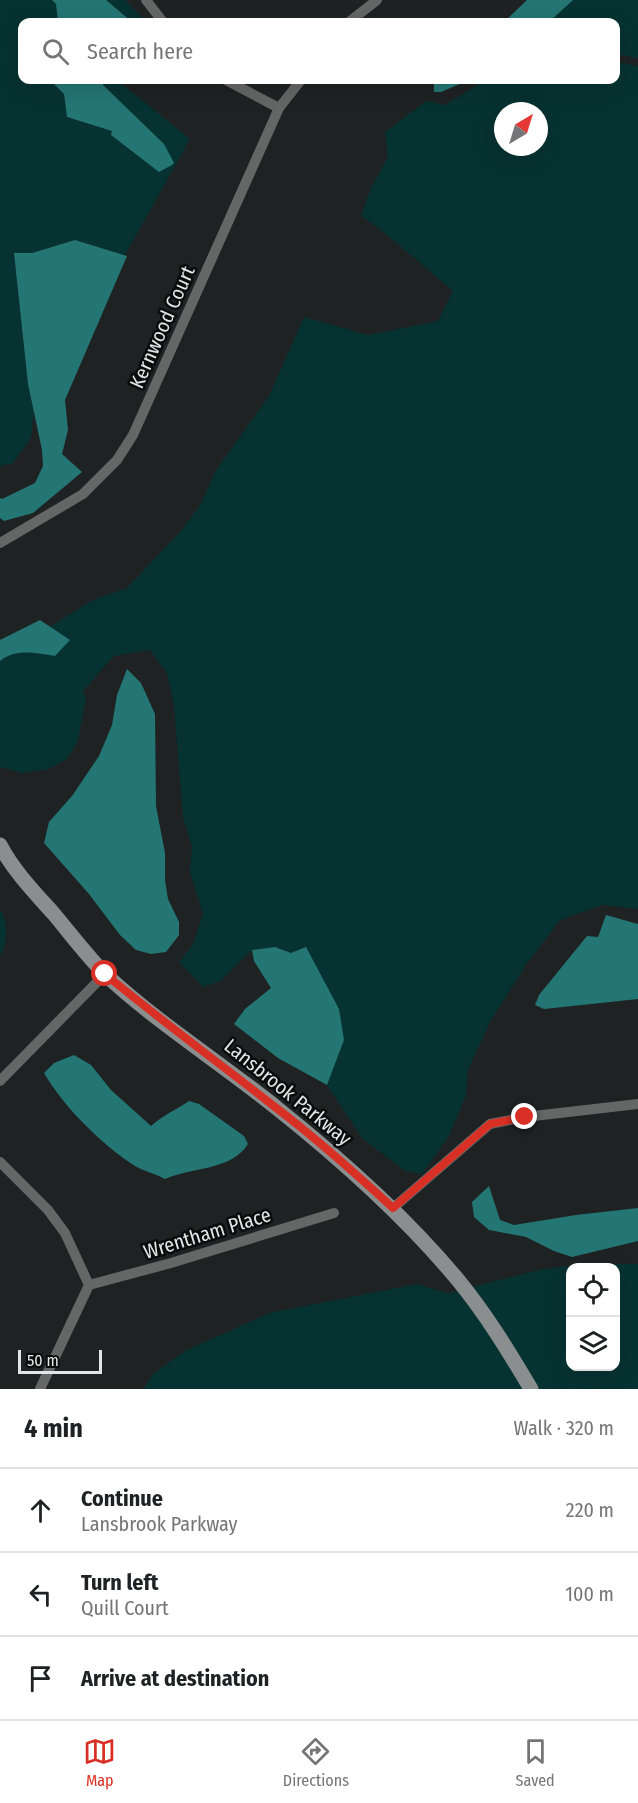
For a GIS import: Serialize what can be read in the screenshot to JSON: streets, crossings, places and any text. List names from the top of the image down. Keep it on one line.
{"streets":{"street":["Kernwood Court","Lansbrook Parkway","Wrentham Place"]},"scale_bar":"50 m","north":"top right","page":{"search":"Search here","scale":"50 m","heading":["4 min","Walk · 320 m"],"list":[["Continue","Lansbrook Parkway","220 m"],["Turn left","Quill Court","100 m"],"Arrive at destination"],"nav":["Map","Directions","Saved"]}}
